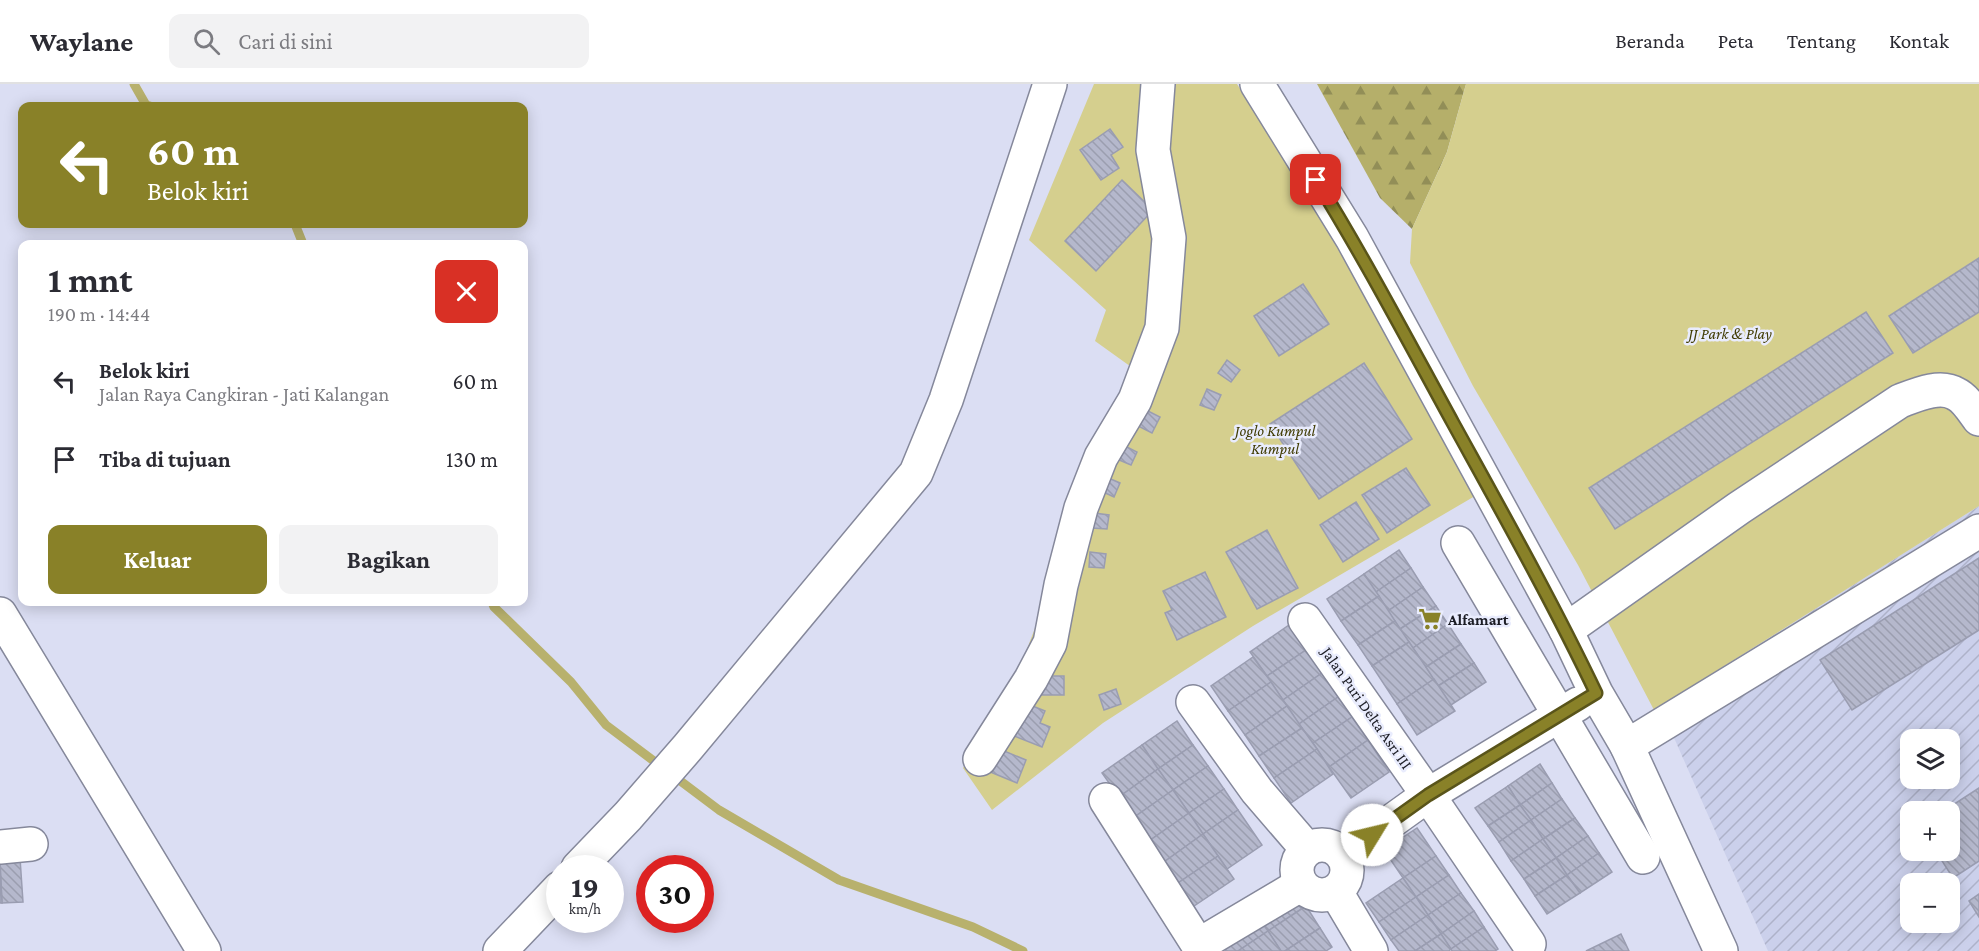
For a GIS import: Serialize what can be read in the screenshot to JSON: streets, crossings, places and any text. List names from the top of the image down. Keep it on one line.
{"streets":{"street":["Jalan Puri Delta Asri III"]},"parks":["JJ Park & Play","Joglo Kumpul Kumpul"],"places":{"supermarket":["Alfamart"]},"page":{"header":"Waylane","search":"Cari di sini","nav":["Beranda","Peta","Tentang","Kontak"],"turn":["60 m","Belok kiri"],"heading":["1 mnt","190 m · 14:44"],"list":[{"name":"Belok kiri","note":"Jalan Raya Cangkiran - Jati Kalangan","value":"60 m"},{"name":"Tiba di tujuan","value":"130 m"}],"buttons":["Keluar","Bagikan"],"map_buttons":["+","−"],"speed":"19 km/h","limit":"30"}}
